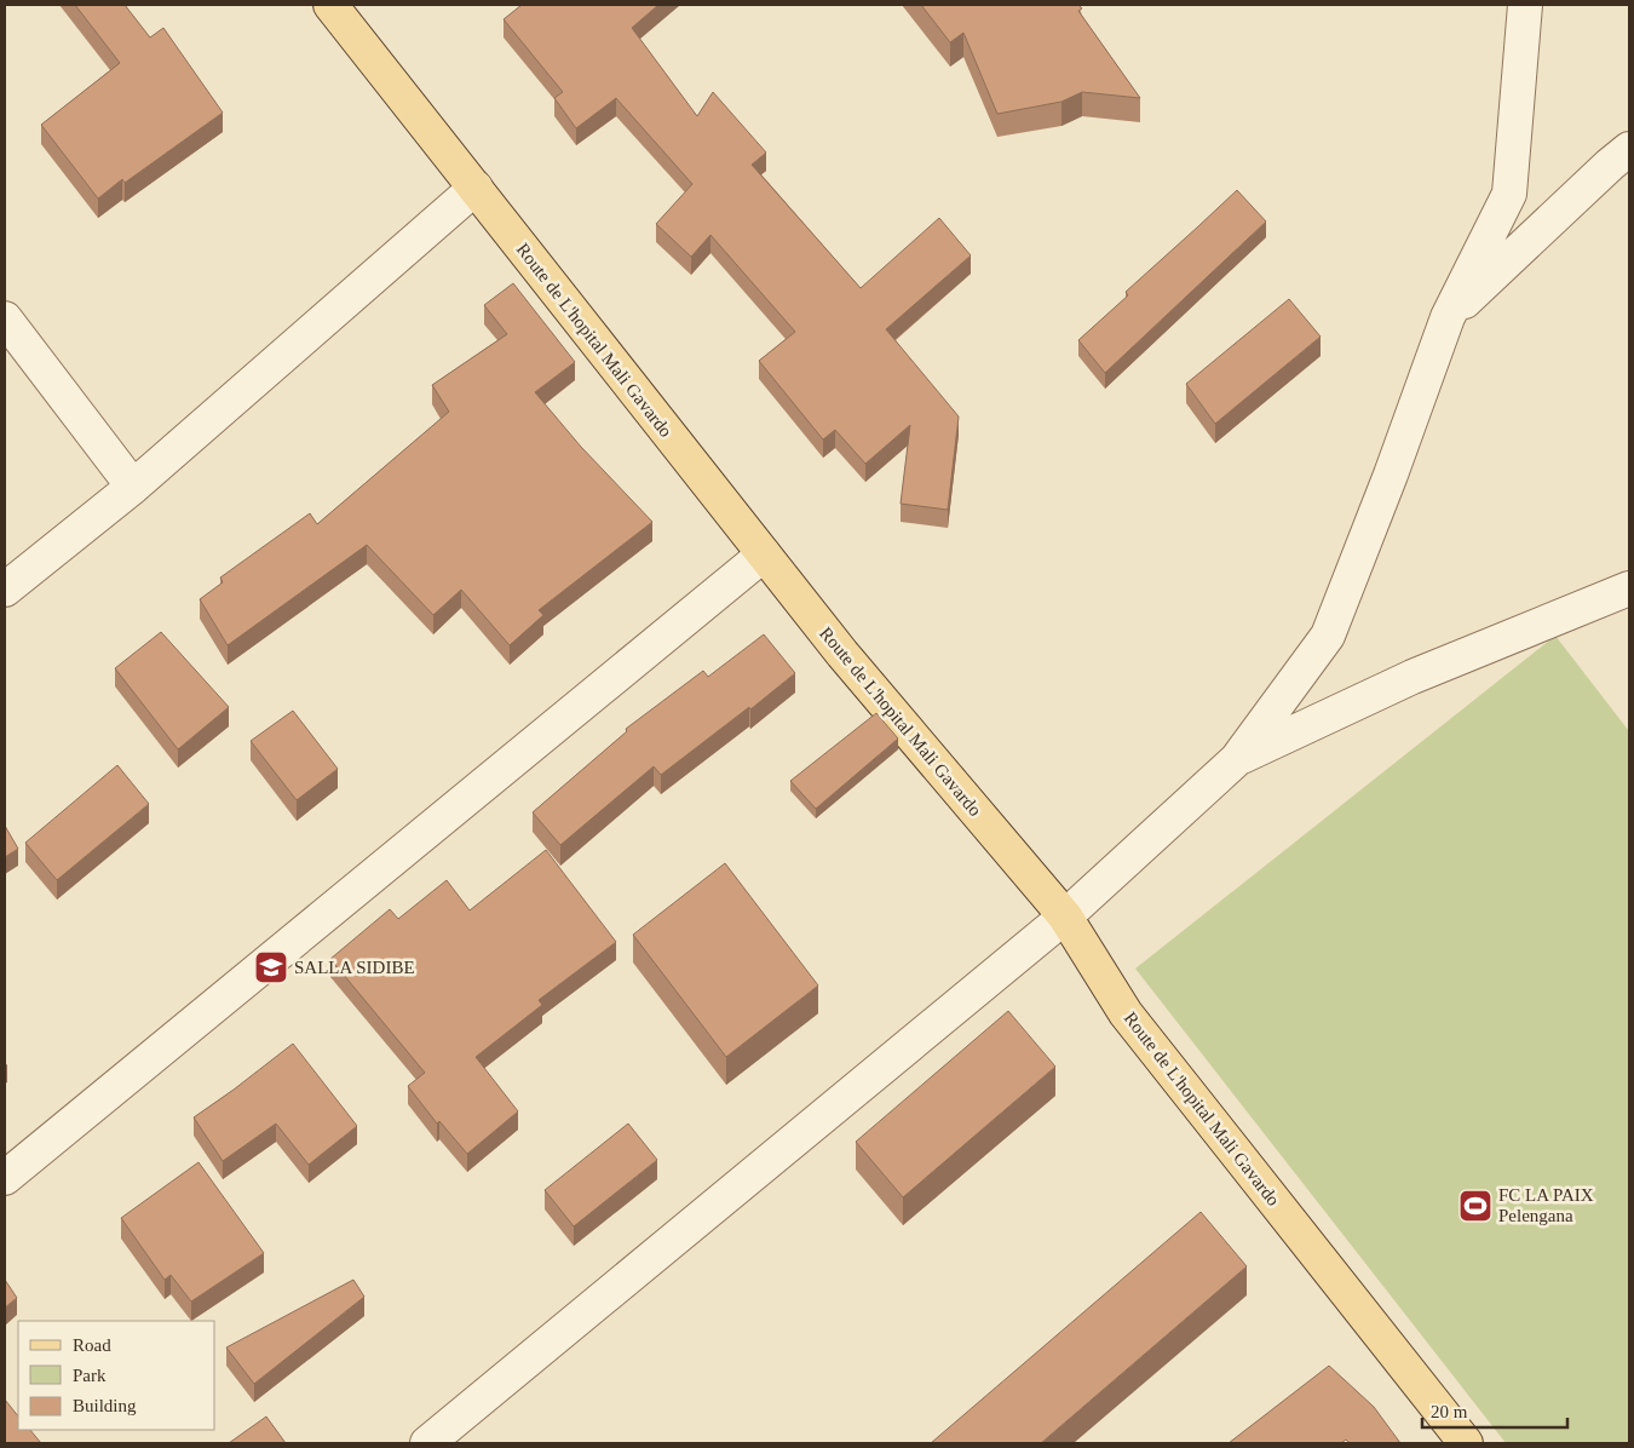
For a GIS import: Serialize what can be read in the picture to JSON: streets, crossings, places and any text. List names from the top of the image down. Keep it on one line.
{"streets":{"main road":["Route de L'hopital Mali Gavardo"]},"places":{"school or university":["SALLA SIDIBE"],"sports":["FC LA PAIX Pelengana"]},"legend":["Road","Park","Building"],"scale_bar":"20 m"}
